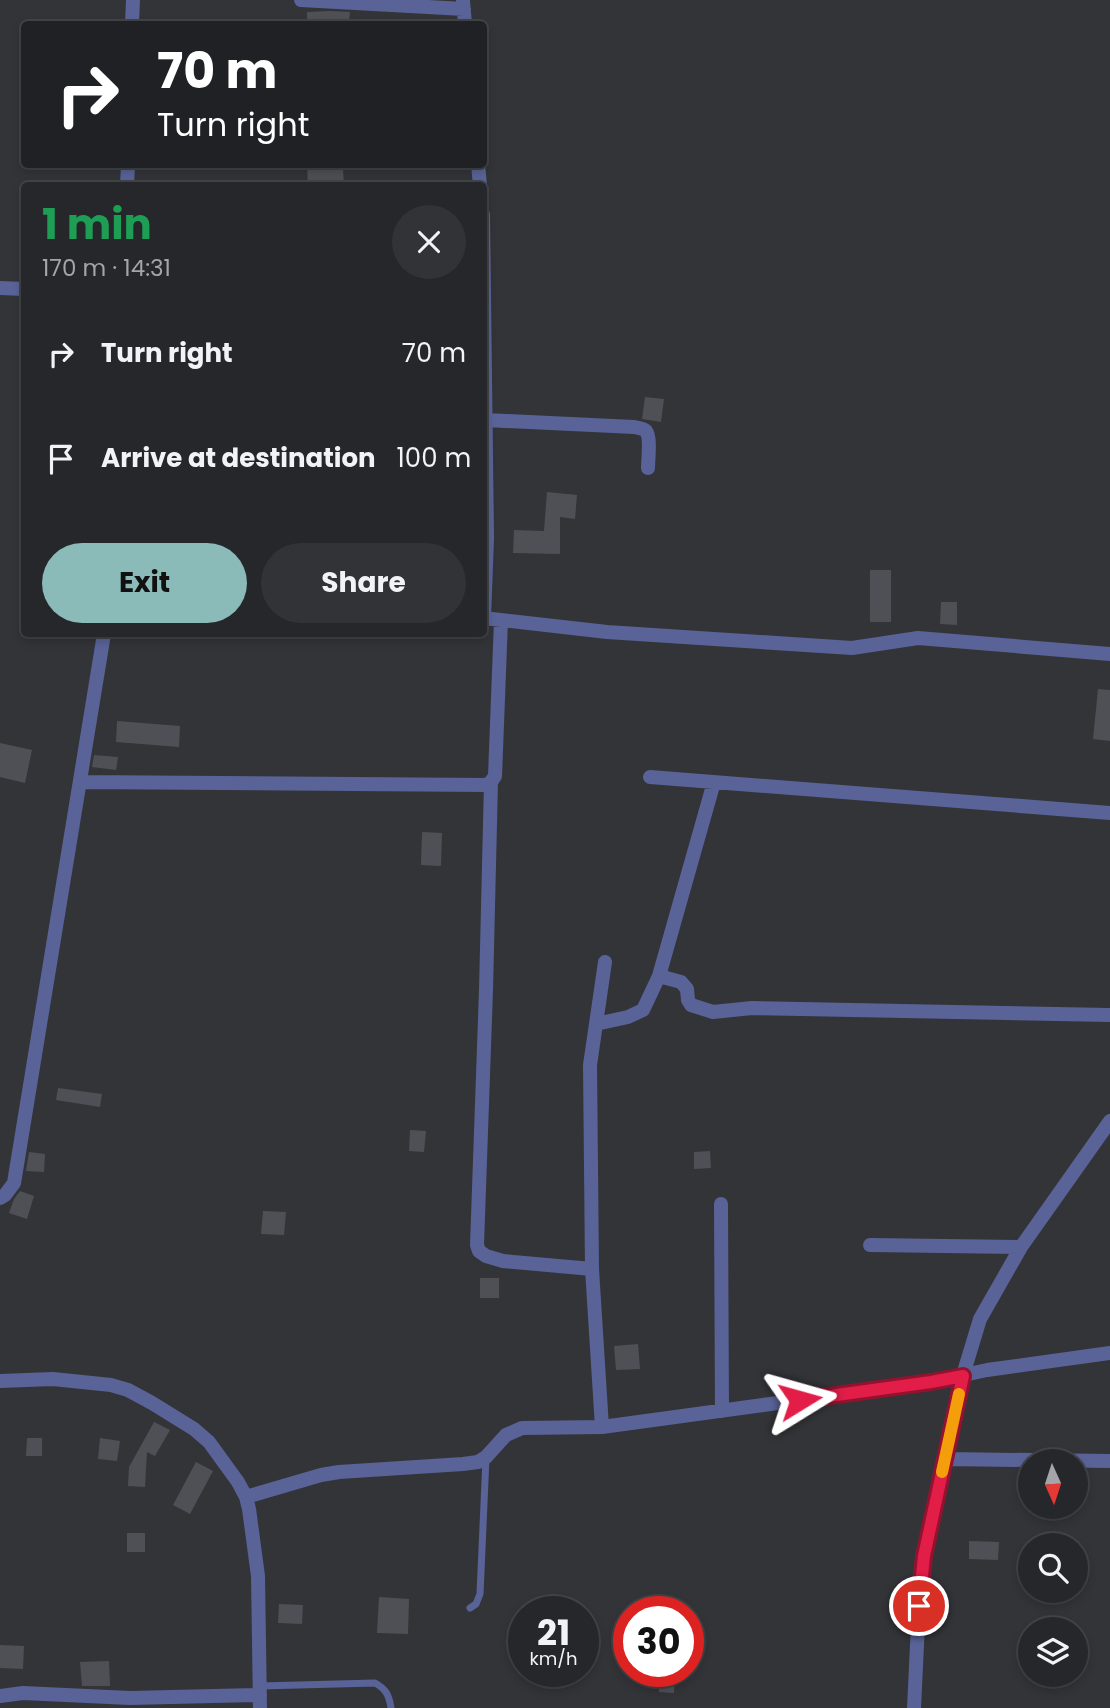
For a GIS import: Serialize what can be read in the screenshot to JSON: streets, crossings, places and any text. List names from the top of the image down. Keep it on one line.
{"north":"bottom","page":{"turn":["70 m","Turn right"],"heading":["1 min","170 m · 14:31"],"list":[{"name":"Turn right","value":"70 m"},{"name":"Arrive at destination","value":"100 m"}],"buttons":["Exit","Share"],"speed":"21 km/h","limit":"30"}}
